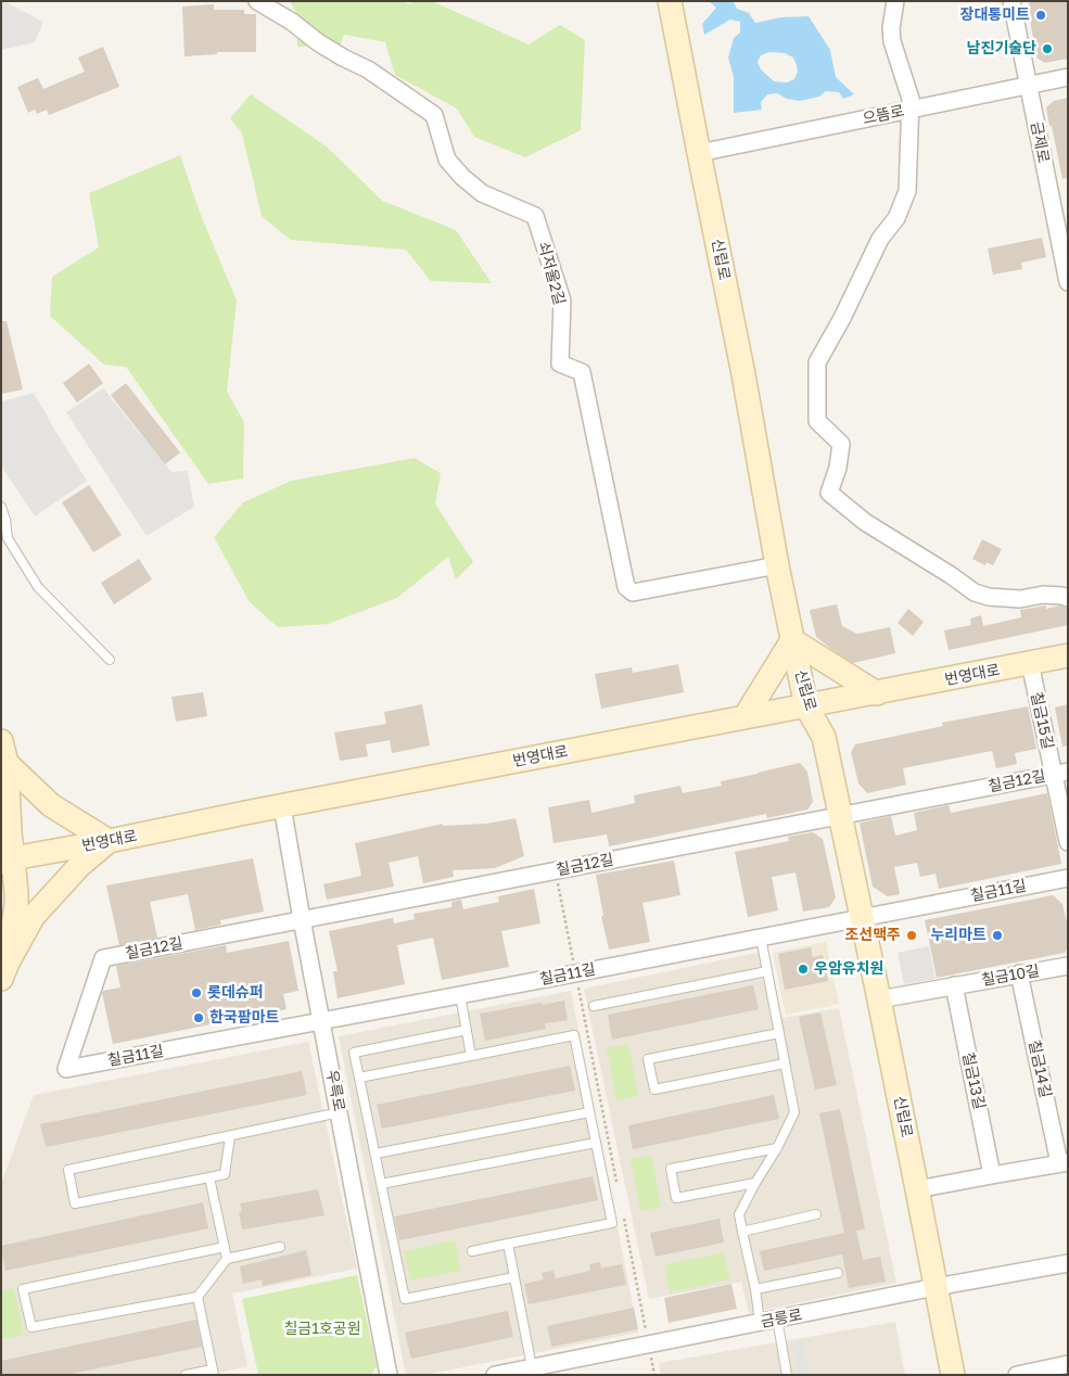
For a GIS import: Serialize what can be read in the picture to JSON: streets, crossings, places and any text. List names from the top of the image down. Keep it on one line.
{"streets":{"street":["으뜸로","금제로","신립로","쇠저울2길","번영대로","칠금15길","칠금12길","칠금11길","칠금10길","칠금14길","칠금13길","우륵로","금릉로"]},"crossings":[["으뜸로","금제로"],["으뜸로","신립로"],["신립로","쇠저울2길"],["신립로","번영대로"],["신립로","칠금12길"],["신립로","칠금11길"],["신립로","칠금10길"],["신립로","금릉로"],["번영대로","칠금15길"],["번영대로","우륵로"],["칠금15길","칠금12길"],["칠금12길","칠금11길"],["칠금12길","우륵로"],["칠금11길","우륵로"],["칠금10길","칠금14길"],["칠금10길","칠금13길"]],"parks":["칠금1호공원"],"places":["장대통미트","남진기술단","조선맥주","누리마트","우암유치원","롯데슈퍼","한국팜마트"]}
